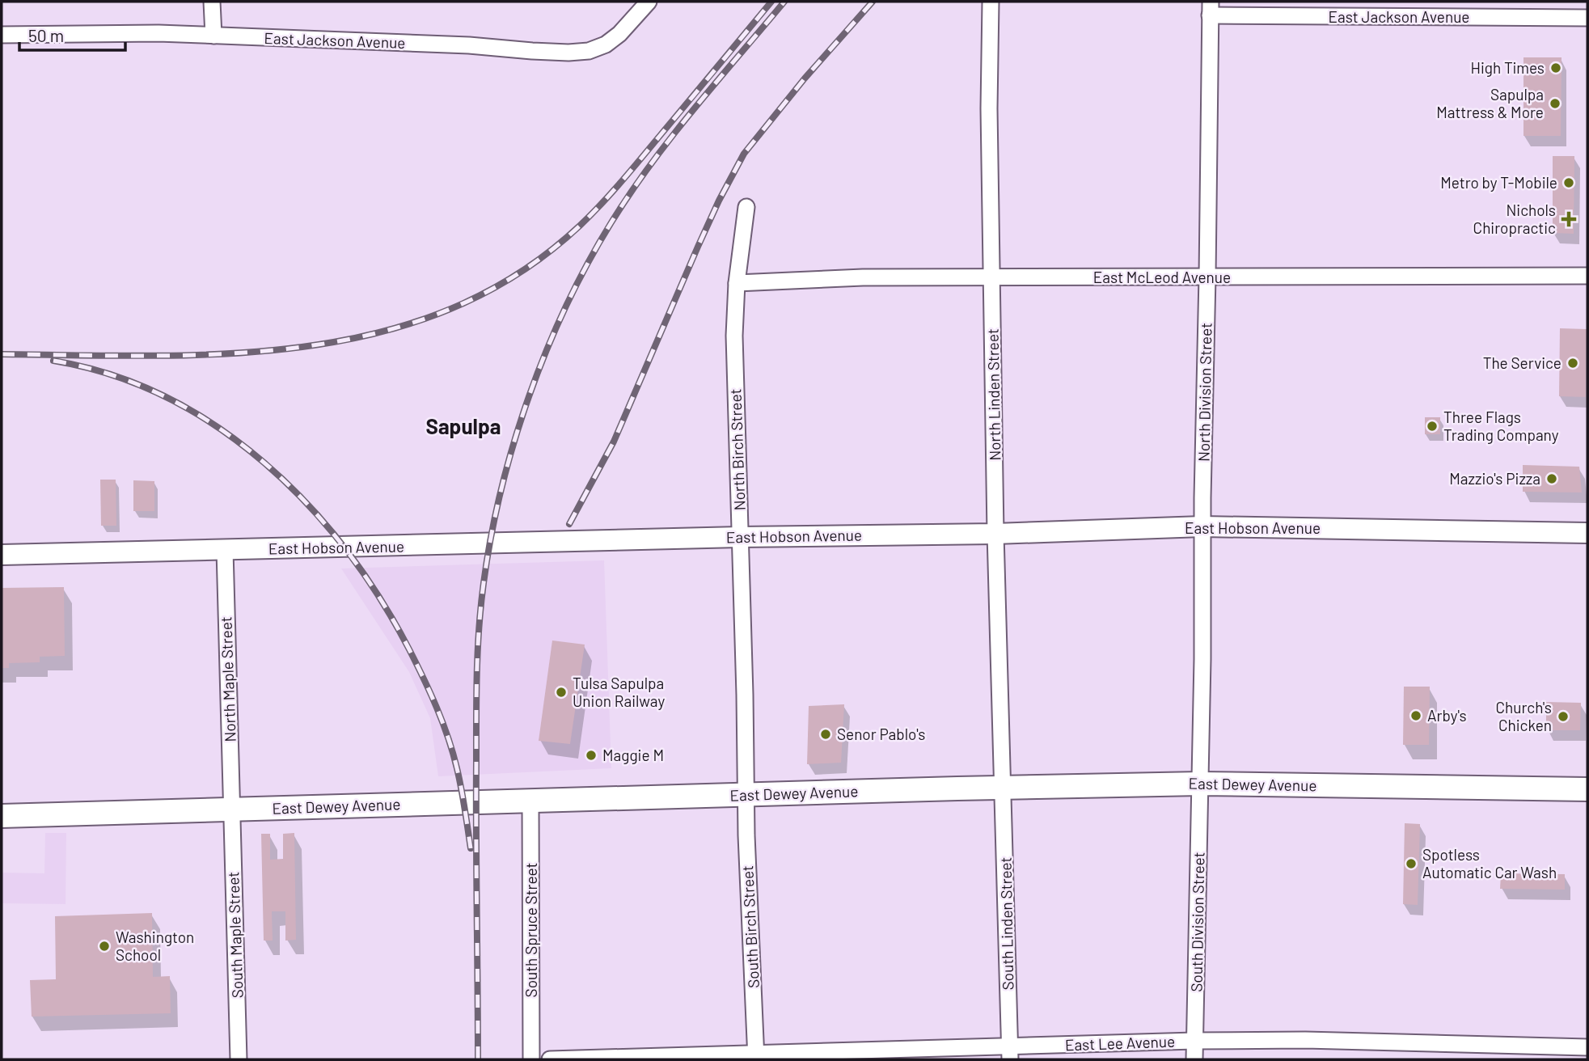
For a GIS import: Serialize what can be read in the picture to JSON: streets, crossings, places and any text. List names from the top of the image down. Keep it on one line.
{"streets":{"main road":["East Dewey Avenue"],"street":["East Jackson Avenue","East McLeod Avenue","North Division Street","North Linden Street","North Birch Street","East Hobson Avenue","North Maple Street","South Division Street","South Linden Street","South Birch Street","South Spruce Street","South Maple Street","East Lee Avenue"]},"crossings":[["East Jackson Avenue","North Division Street"],["East McLeod Avenue","North Division Street"],["East McLeod Avenue","North Linden Street"],["East McLeod Avenue","North Birch Street"],["North Division Street","East Hobson Avenue"],["North Division Street","East Dewey Avenue"],["North Division Street","South Division Street"],["North Linden Street","East Hobson Avenue"],["North Linden Street","East Dewey Avenue"],["North Linden Street","South Linden Street"],["North Birch Street","East Hobson Avenue"],["North Birch Street","East Dewey Avenue"],["North Birch Street","South Birch Street"],["East Hobson Avenue","North Maple Street"],["North Maple Street","East Dewey Avenue"],["North Maple Street","South Maple Street"],["East Dewey Avenue","South Division Street"],["East Dewey Avenue","South Linden Street"],["East Dewey Avenue","South Birch Street"],["East Dewey Avenue","South Spruce Street"],["East Dewey Avenue","South Maple Street"],["South Division Street","East Lee Avenue"],["South Linden Street","East Lee Avenue"],["South Birch Street","East Lee Avenue"]],"districts":["Sapulpa"],"places":{"other":["High Times","Sapulpa Mattress & More","Metro by T-Mobile","The Service","Three Flags Trading Company","Mazzio's Pizza","Tulsa Sapulpa Union Railway","Arby's","Church's Chicken","Senor Pablo's","Maggie M","Spotless Automatic Car Wash","Washington School"],"health":["Nichols Chiropractic"]},"scale_bar":"50 m"}
